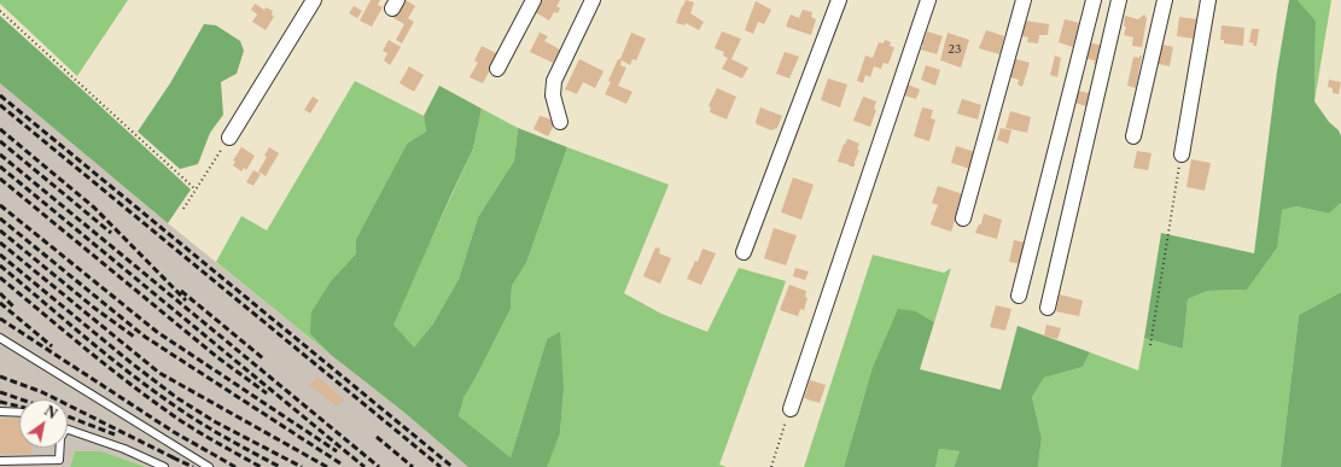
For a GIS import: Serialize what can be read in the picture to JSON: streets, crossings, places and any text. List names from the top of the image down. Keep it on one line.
{"house_numbers":["23"],"north":"top right"}
